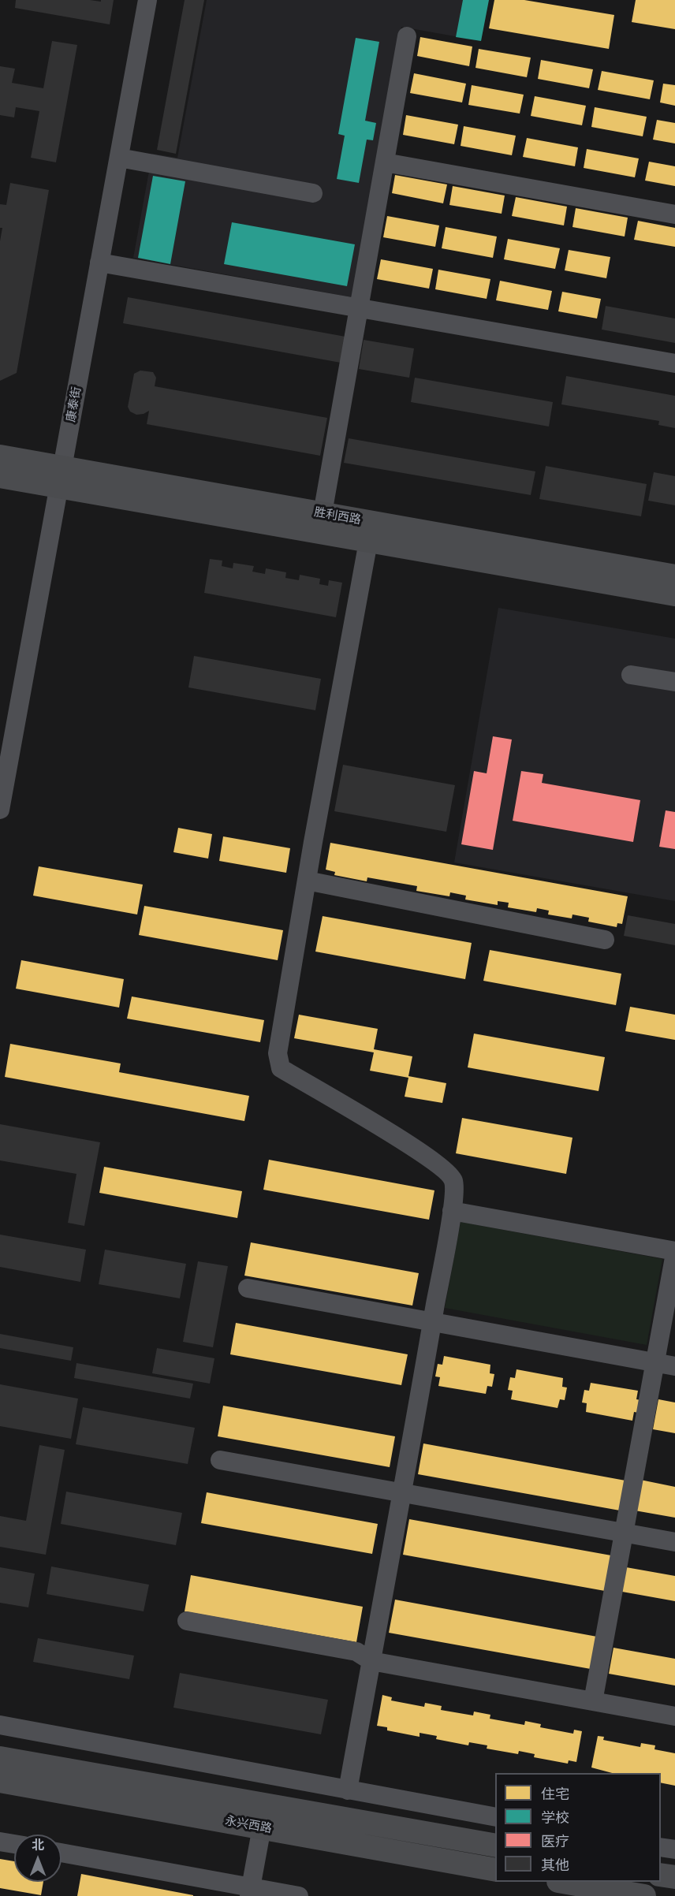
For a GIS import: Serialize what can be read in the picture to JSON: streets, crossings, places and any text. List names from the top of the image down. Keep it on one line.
{"streets":{"main road":["胜利西路","永兴西路"],"street":["康泰街"]},"crossings":[["康泰街","胜利西路"]],"legend":["住宅","学校","医疗","其他"],"north":"top"}
